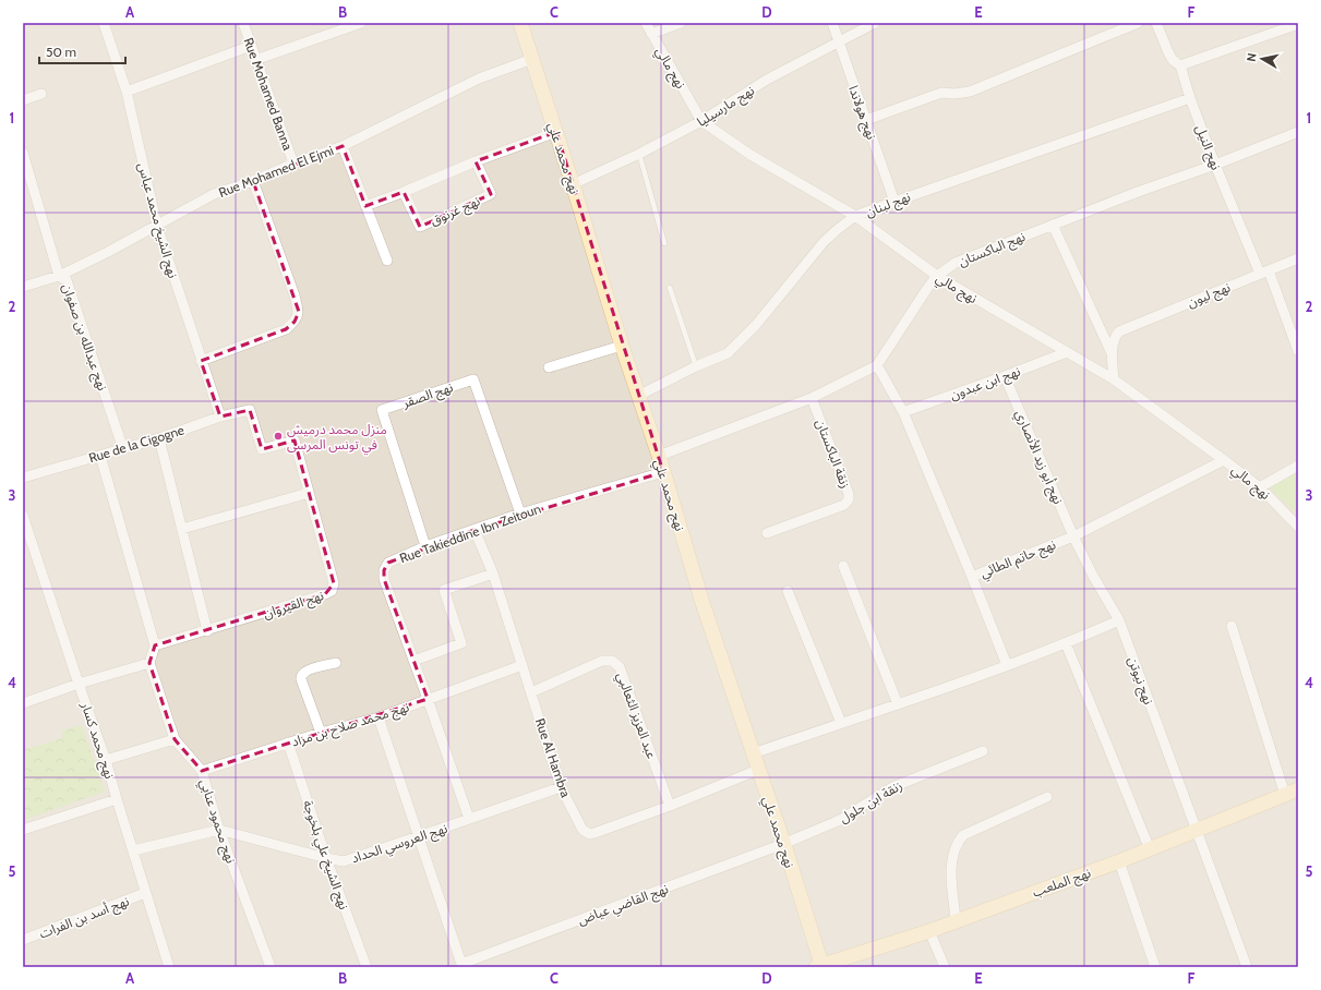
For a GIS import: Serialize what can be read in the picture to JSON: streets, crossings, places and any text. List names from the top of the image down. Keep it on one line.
{"streets":{"street":["نهج مالي","Rue Mohamed Banna","نهج مارسيليا","نهج هولاندا","نهج النيل","نهج محمد علي","Rue Mohamed El Ejmi","نهج لبنان","نهج غرنوق","نهج الشيخ محمد عباس","نهج الباكستان","نهج ليون","نهج عبدالله بن صفوان","نهج ابن عبدون","نهج الصقر","Rue de la Cigogne","زنقة الباكستان","نهج أبو زيد الأنصاري","Rue Takieddine Ibn Zeitoun","نهج حاتم الطائي","نهج القيروان","نهج نيوتن","عبد العزيز الثعالبي","نهج محمد صلاح بن مراد","نهج محمد كسار","Rue Al Hambra","زنقة ابن جلول","نهج محمود عنابي","نهج العروسي الحداد","نهج الشيخ علي بلخوجة","نهج الملعب","نهج القاضي عياض","نهج أسد بن الفرات"]},"crossings":[["نهج مالي","نهج مارسيليا"],["نهج مالي","نهج لبنان"],["نهج مالي","نهج الباكستان"],["نهج مالي","نهج ابن عبدون"],["نهج مالي","نهج حاتم الطائي"],["Rue Mohamed Banna","Rue Mohamed El Ejmi"],["نهج مارسيليا","نهج هولاندا"],["نهج مارسيليا","نهج محمد علي"],["نهج هولاندا","نهج لبنان"],["نهج النيل","نهج لبنان"],["نهج النيل","نهج الباكستان"],["نهج النيل","نهج ليون"],["نهج محمد علي","Rue Mohamed El Ejmi"],["نهج محمد علي","نهج لبنان"],["نهج محمد علي","Rue Takieddine Ibn Zeitoun"],["نهج محمد علي","Rue Al Hambra"],["نهج محمد علي","زنقة ابن جلول"],["نهج محمد علي","نهج الملعب"],["نهج محمد علي","نهج القاضي عياض"],["Rue Mohamed El Ejmi","نهج الشيخ محمد عباس"],["Rue Mohamed El Ejmi","نهج عبدالله بن صفوان"],["نهج الشيخ محمد عباس","Rue de la Cigogne"],["نهج الباكستان","نهج حاتم الطائي"],["نهج عبدالله بن صفوان","Rue de la Cigogne"],["نهج ابن عبدون","نهج أبو زيد الأنصاري"],["نهج ابن عبدون","نهج حاتم الطائي"],["نهج الصقر","Rue Takieddine Ibn Zeitoun"],["Rue de la Cigogne","نهج القيروان"],["نهج أبو زيد الأنصاري","نهج حاتم الطائي"],["نهج أبو زيد الأنصاري","نهج نيوتن"],["Rue Takieddine Ibn Zeitoun","نهج محمد صلاح بن مراد"],["Rue Takieddine Ibn Zeitoun","Rue Al Hambra"],["Rue Takieddine Ibn Zeitoun","نهج العروسي الحداد"],["نهج حاتم الطائي","نهج نيوتن"],["نهج نيوتن","نهج الملعب"],["عبد العزيز الثعالبي","Rue Al Hambra"],["نهج محمد صلاح بن مراد","Rue Al Hambra"],["نهج محمد صلاح بن مراد","نهج محمود عنابي"],["نهج محمد صلاح بن مراد","نهج الشيخ علي بلخوجة"],["نهج محمد كسار","نهج العروسي الحداد"],["نهج محمد كسار","نهج أسد بن الفرات"],["Rue Al Hambra","نهج العروسي الحداد"],["زنقة ابن جلول","نهج القاضي عياض"],["نهج محمود عنابي","نهج العروسي الحداد"],["نهج العروسي الحداد","نهج الشيخ علي بلخوجة"]],"places":["منزل محمد درميش في تونس المرسى"],"scale_bar":"50 m","north":"left","grid":{"columns":["A","B","C","D","E","F"],"rows":["1","2","3","4","5"]}}
